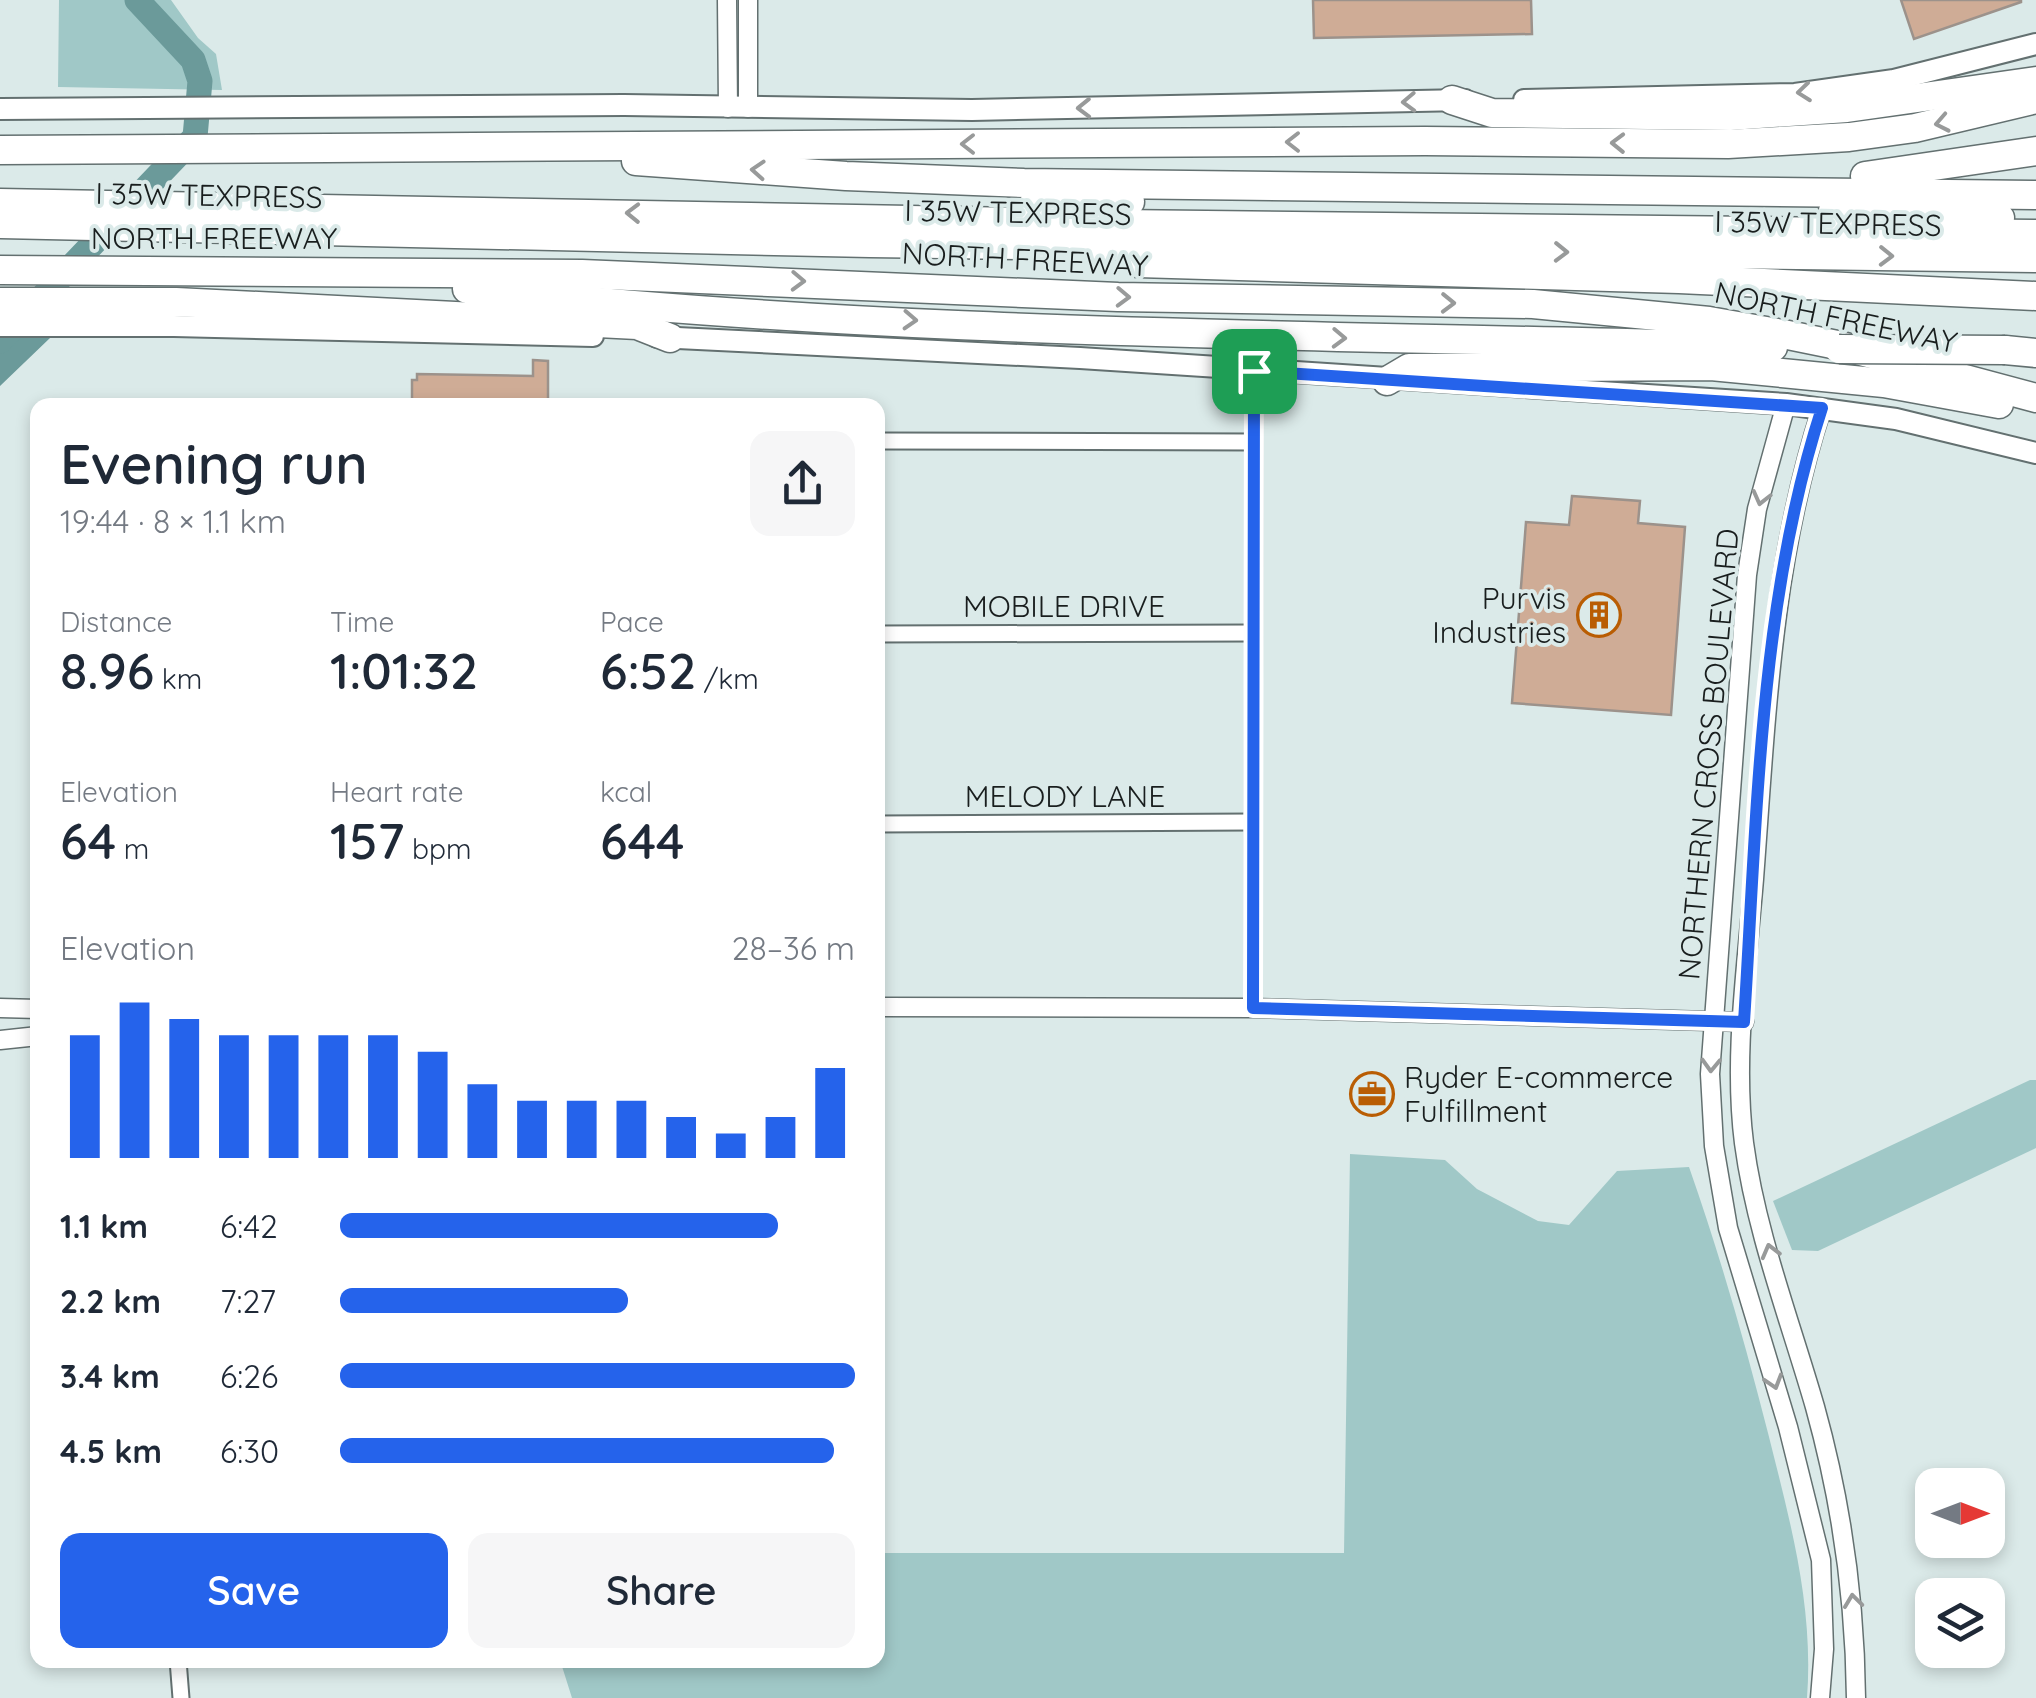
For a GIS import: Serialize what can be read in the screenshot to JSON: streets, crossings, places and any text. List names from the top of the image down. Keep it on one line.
{"streets":{"highway":["I 35W TEXPRESS","NORTH FREEWAY"],"street":["MOBILE DRIVE","NORTHERN CROSS BOULEVARD","MELODY LANE"]},"places":{"building":["Purvis Industries"],"office":["Ryder E-commerce Fulfillment"]},"north":"right","page":{"heading":["Evening run","19:44 · 8 × 1.1 km"],"stats":[["Distance","8.96 km"],["Time","1:01:32"],["Pace","6:52 /km"],["Elevation","64 m"],["Heart rate","157 bpm"],["kcal","644"]],"chart":["Elevation","28–36 m"],"list":[{"name":"1.1 km","note":"6:42"},{"name":"2.2 km","note":"7:27"},{"name":"3.4 km","note":"6:26"},{"name":"4.5 km","note":"6:30"}],"buttons":["Save","Share"]}}
